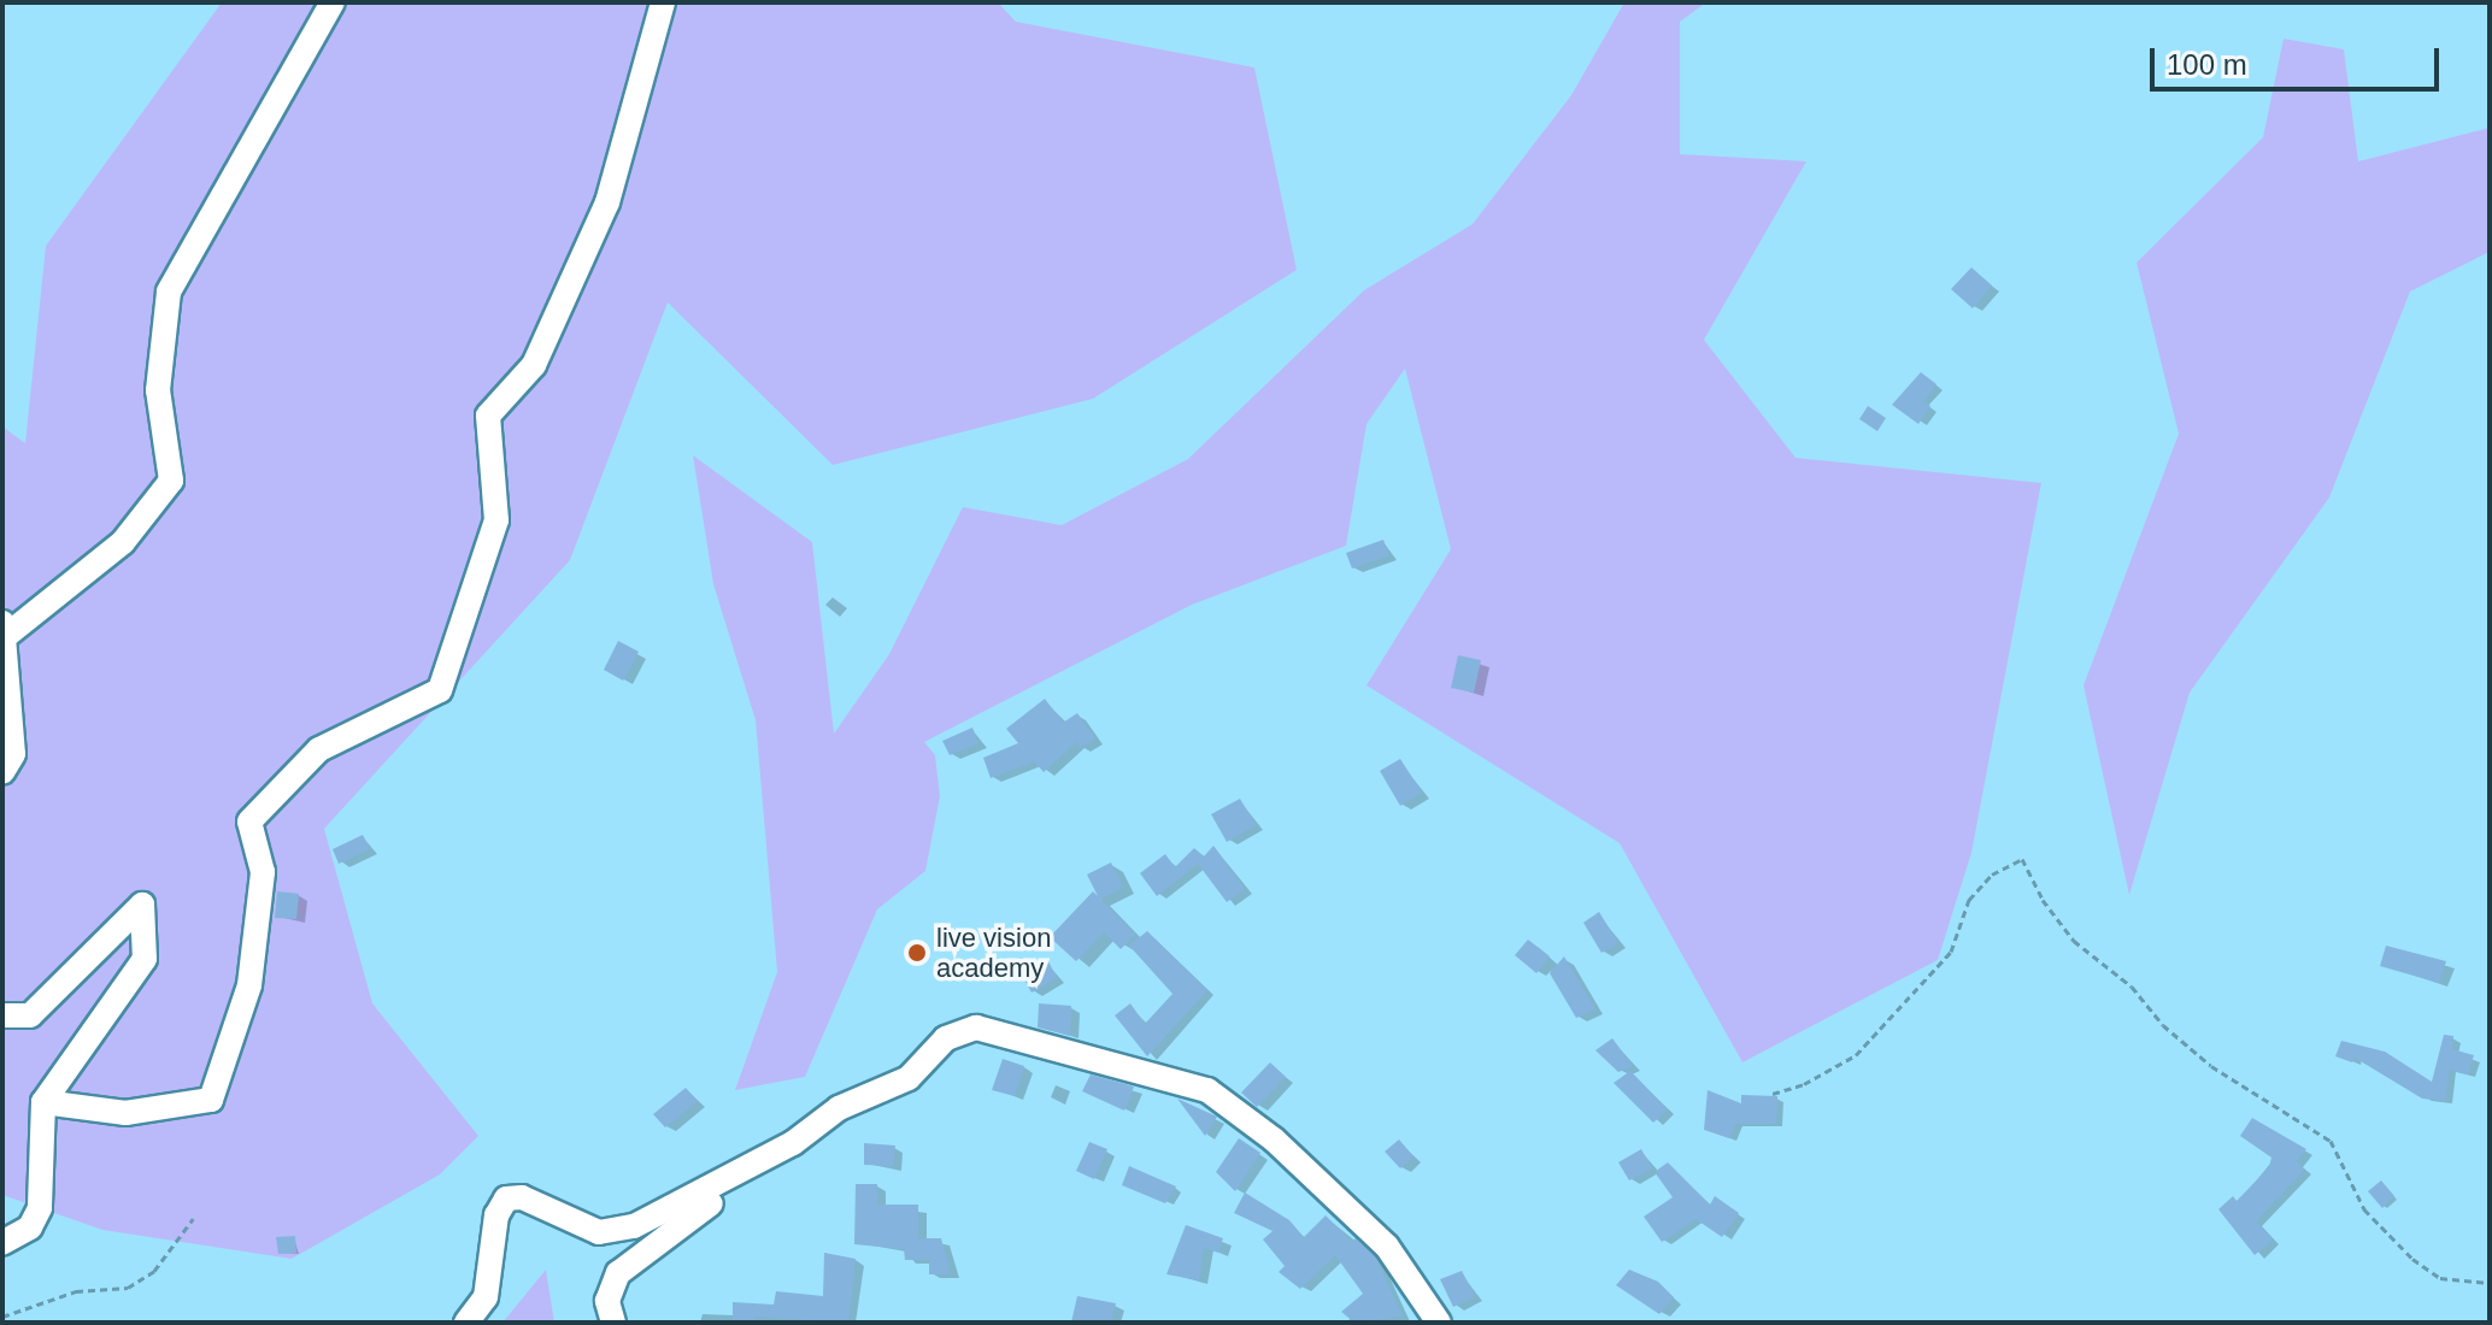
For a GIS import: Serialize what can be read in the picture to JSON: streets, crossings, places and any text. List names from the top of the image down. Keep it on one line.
{"places":["live vision academy"],"scale_bar":"100 m"}
